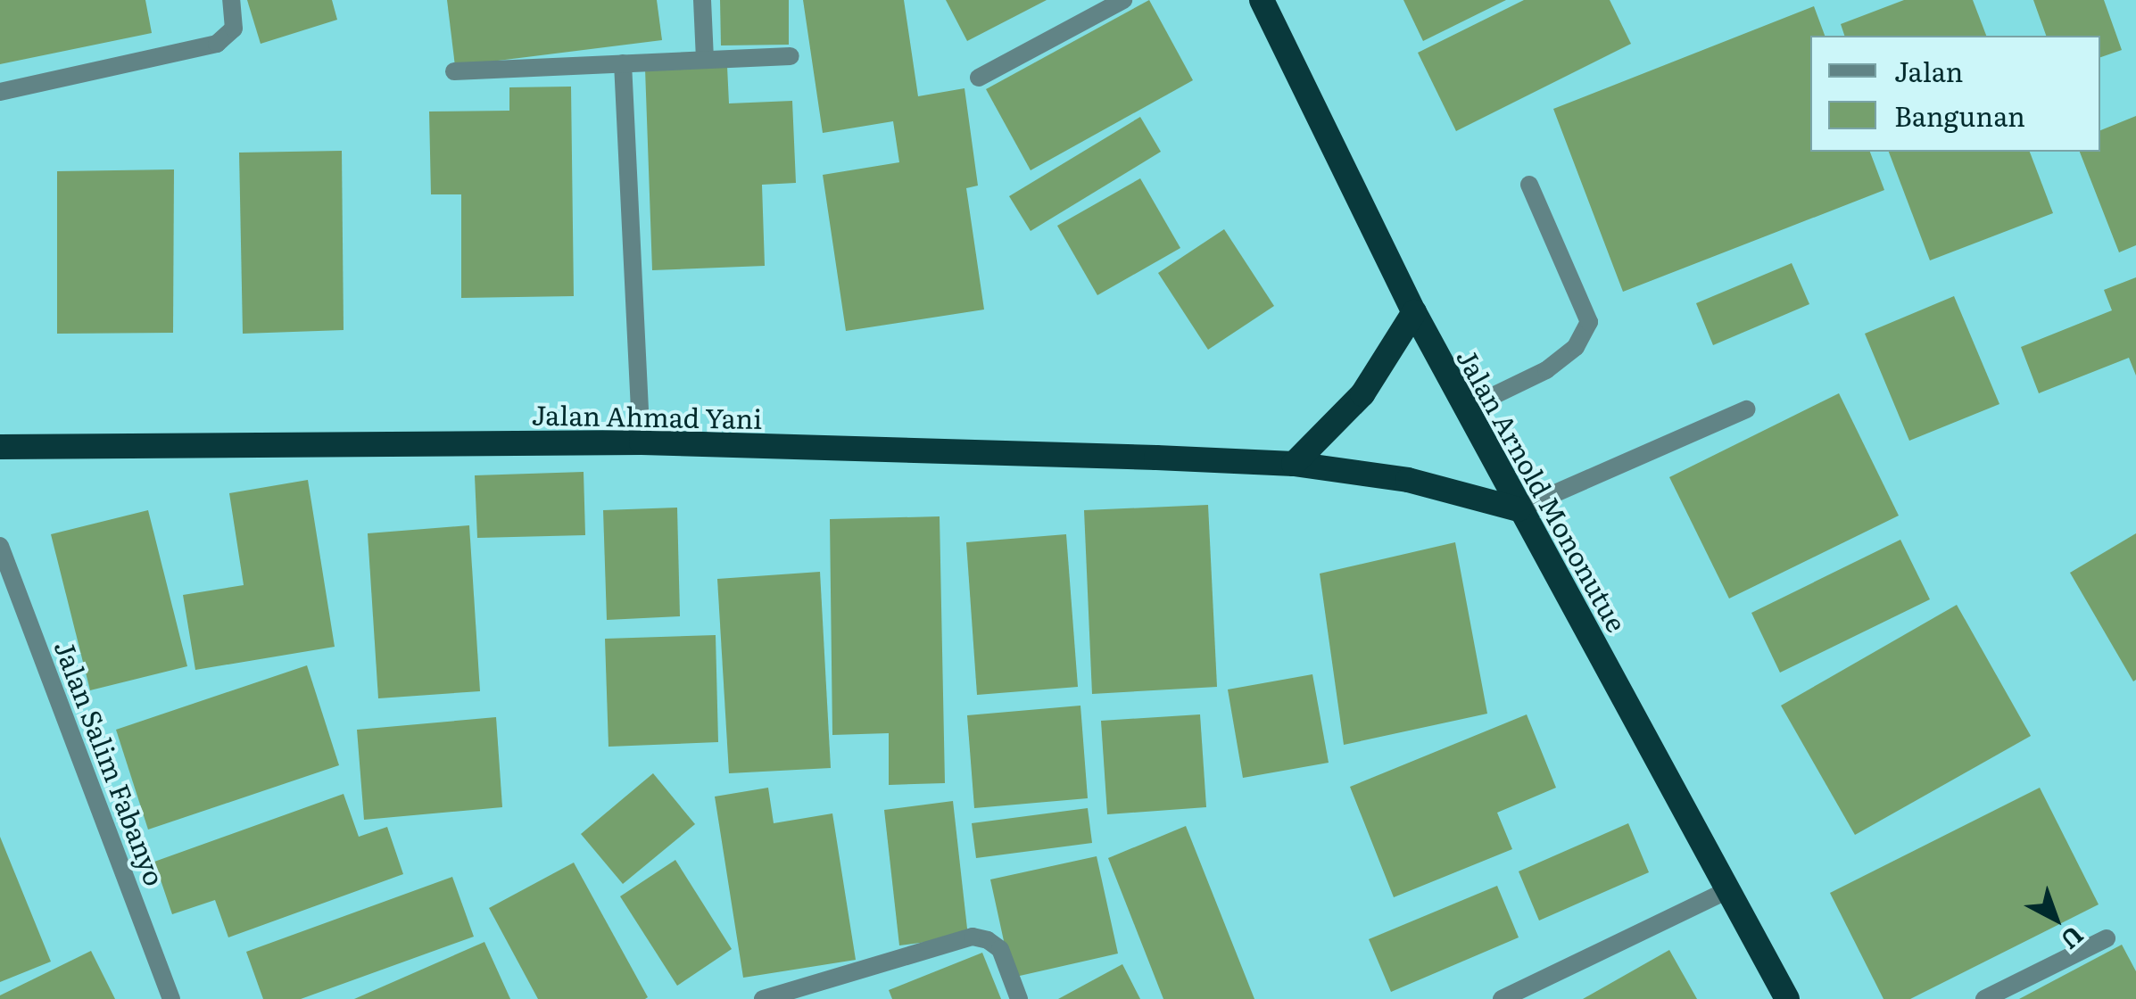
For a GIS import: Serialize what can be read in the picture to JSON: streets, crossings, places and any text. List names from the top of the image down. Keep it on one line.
{"streets":{"highway":["Jalan Ahmad Yani","Jalan Arnold Mononutue"],"street":["Jalan Salim Fabanyo"]},"crossings":[["Jalan Ahmad Yani","Jalan Arnold Mononutue"]],"legend":["Jalan","Bangunan"],"north":"bottom right"}
